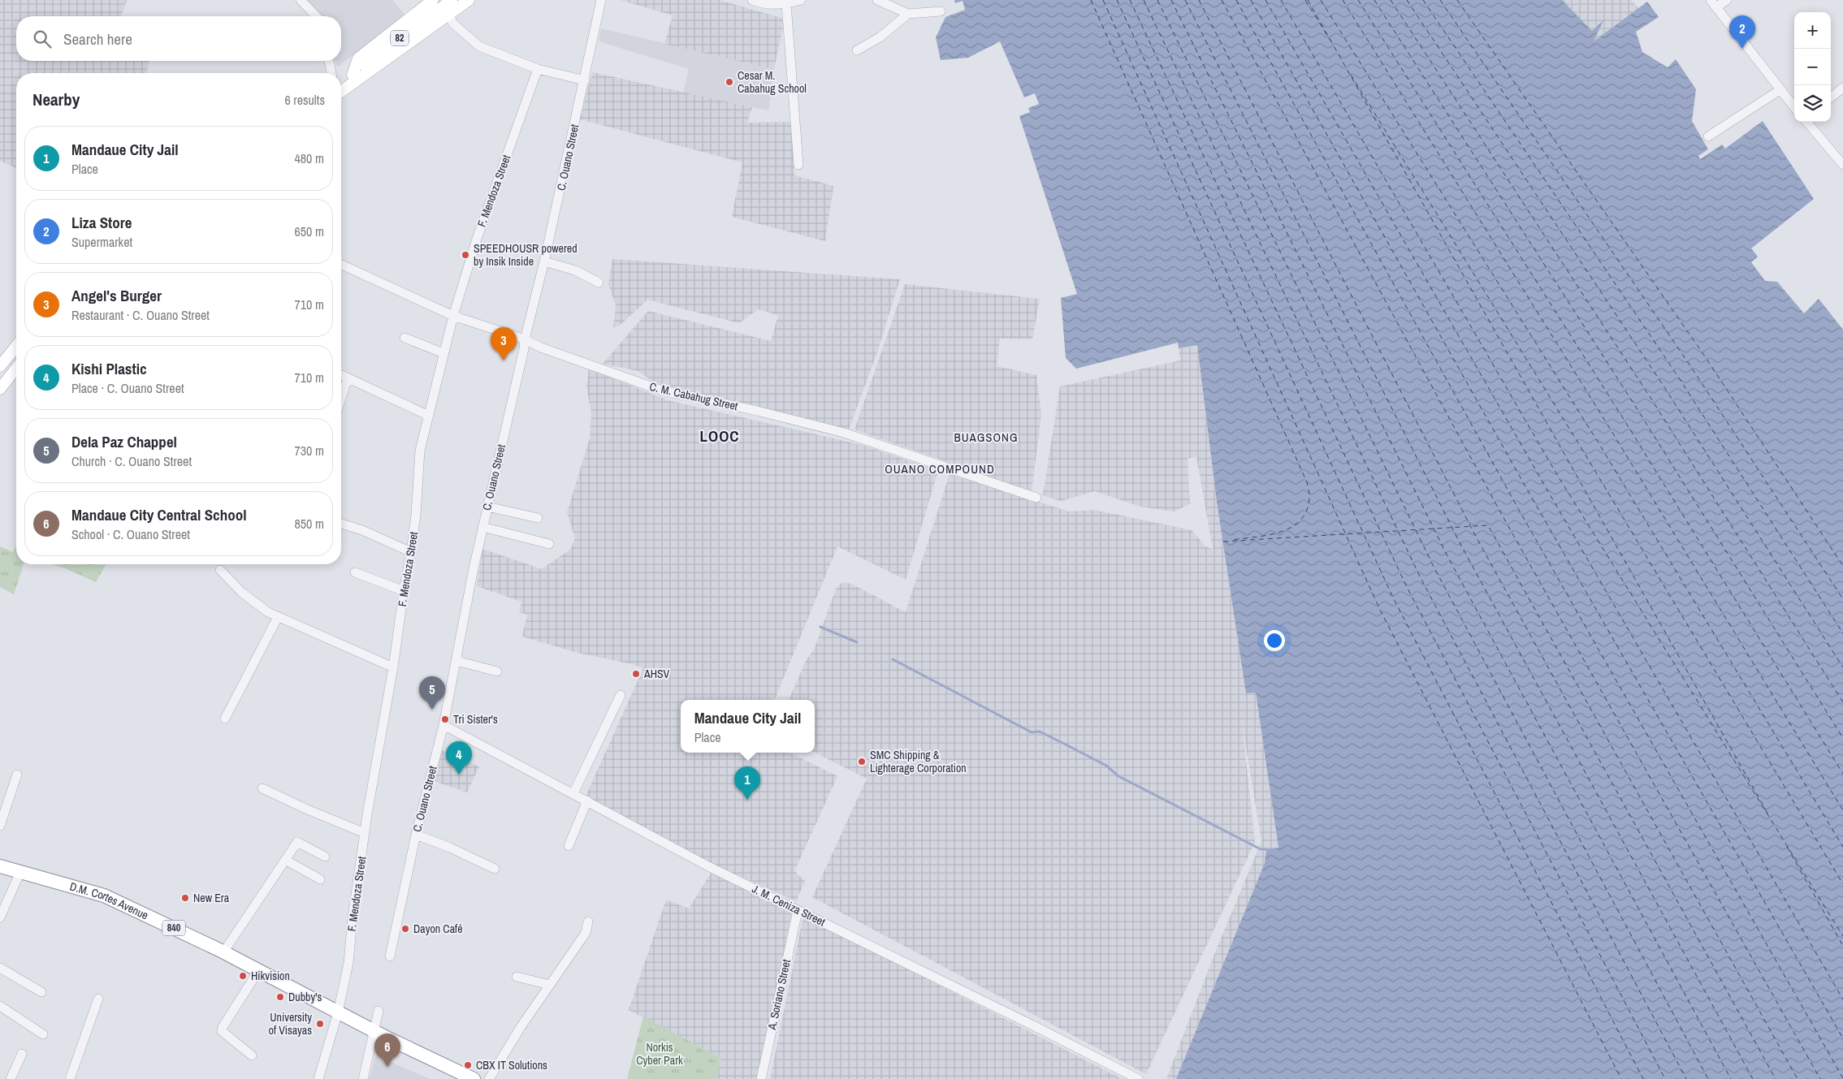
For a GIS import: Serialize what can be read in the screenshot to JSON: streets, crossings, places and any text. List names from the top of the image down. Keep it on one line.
{"streets":{"highway":["D.M. Cortes Avenue","840"],"main road":["82"],"street":["C. Ouano Street","F. Mendoza Street","C. M. Cabahug Street","J. M. Ceniza Street","A. Soriano Street"]},"crossings":[["C. Ouano Street","C. M. Cabahug Street"],["C. Ouano Street","J. M. Ceniza Street"],["F. Mendoza Street","C. M. Cabahug Street"],["F. Mendoza Street","D.M. Cortes Avenue"],["J. M. Ceniza Street","A. Soriano Street"]],"districts":["LOOC","BUAGSONG","OUANO COMPOUND"],"parks":["Norkis Cyber Park"],"places":["Cesar M. Cabahug School","SPEEDHOUSR powered by Insik Inside","AHSV","Tri Sister's","SMC Shipping & Lighterage Corporation","New Era","Dayon Café","Hikvision","Dubby's","University of Visayas","CBX IT Solutions"],"page":{"map_buttons":["+","−"],"pins":["2","3","5","4","1","6"],"search":"Search here","heading":["Nearby","6 results"],"list":[{"mark":"1","name":"Mandaue City Jail","note":"Place","value":"480 m"},{"mark":"2","name":"Liza Store","note":"Supermarket","value":"650 m"},{"mark":"3","name":"Angel's Burger","note":"Restaurant · C. Ouano Street","value":"710 m"},{"mark":"4","name":"Kishi Plastic","note":"Place · C. Ouano Street","value":"710 m"},{"mark":"5","name":"Dela Paz Chappel","note":"Church · C. Ouano Street","value":"730 m"},{"mark":"6","name":"Mandaue City Central School","note":"School · C. Ouano Street","value":"850 m"}],"popup":["Mandaue City Jail","Place"]}}
